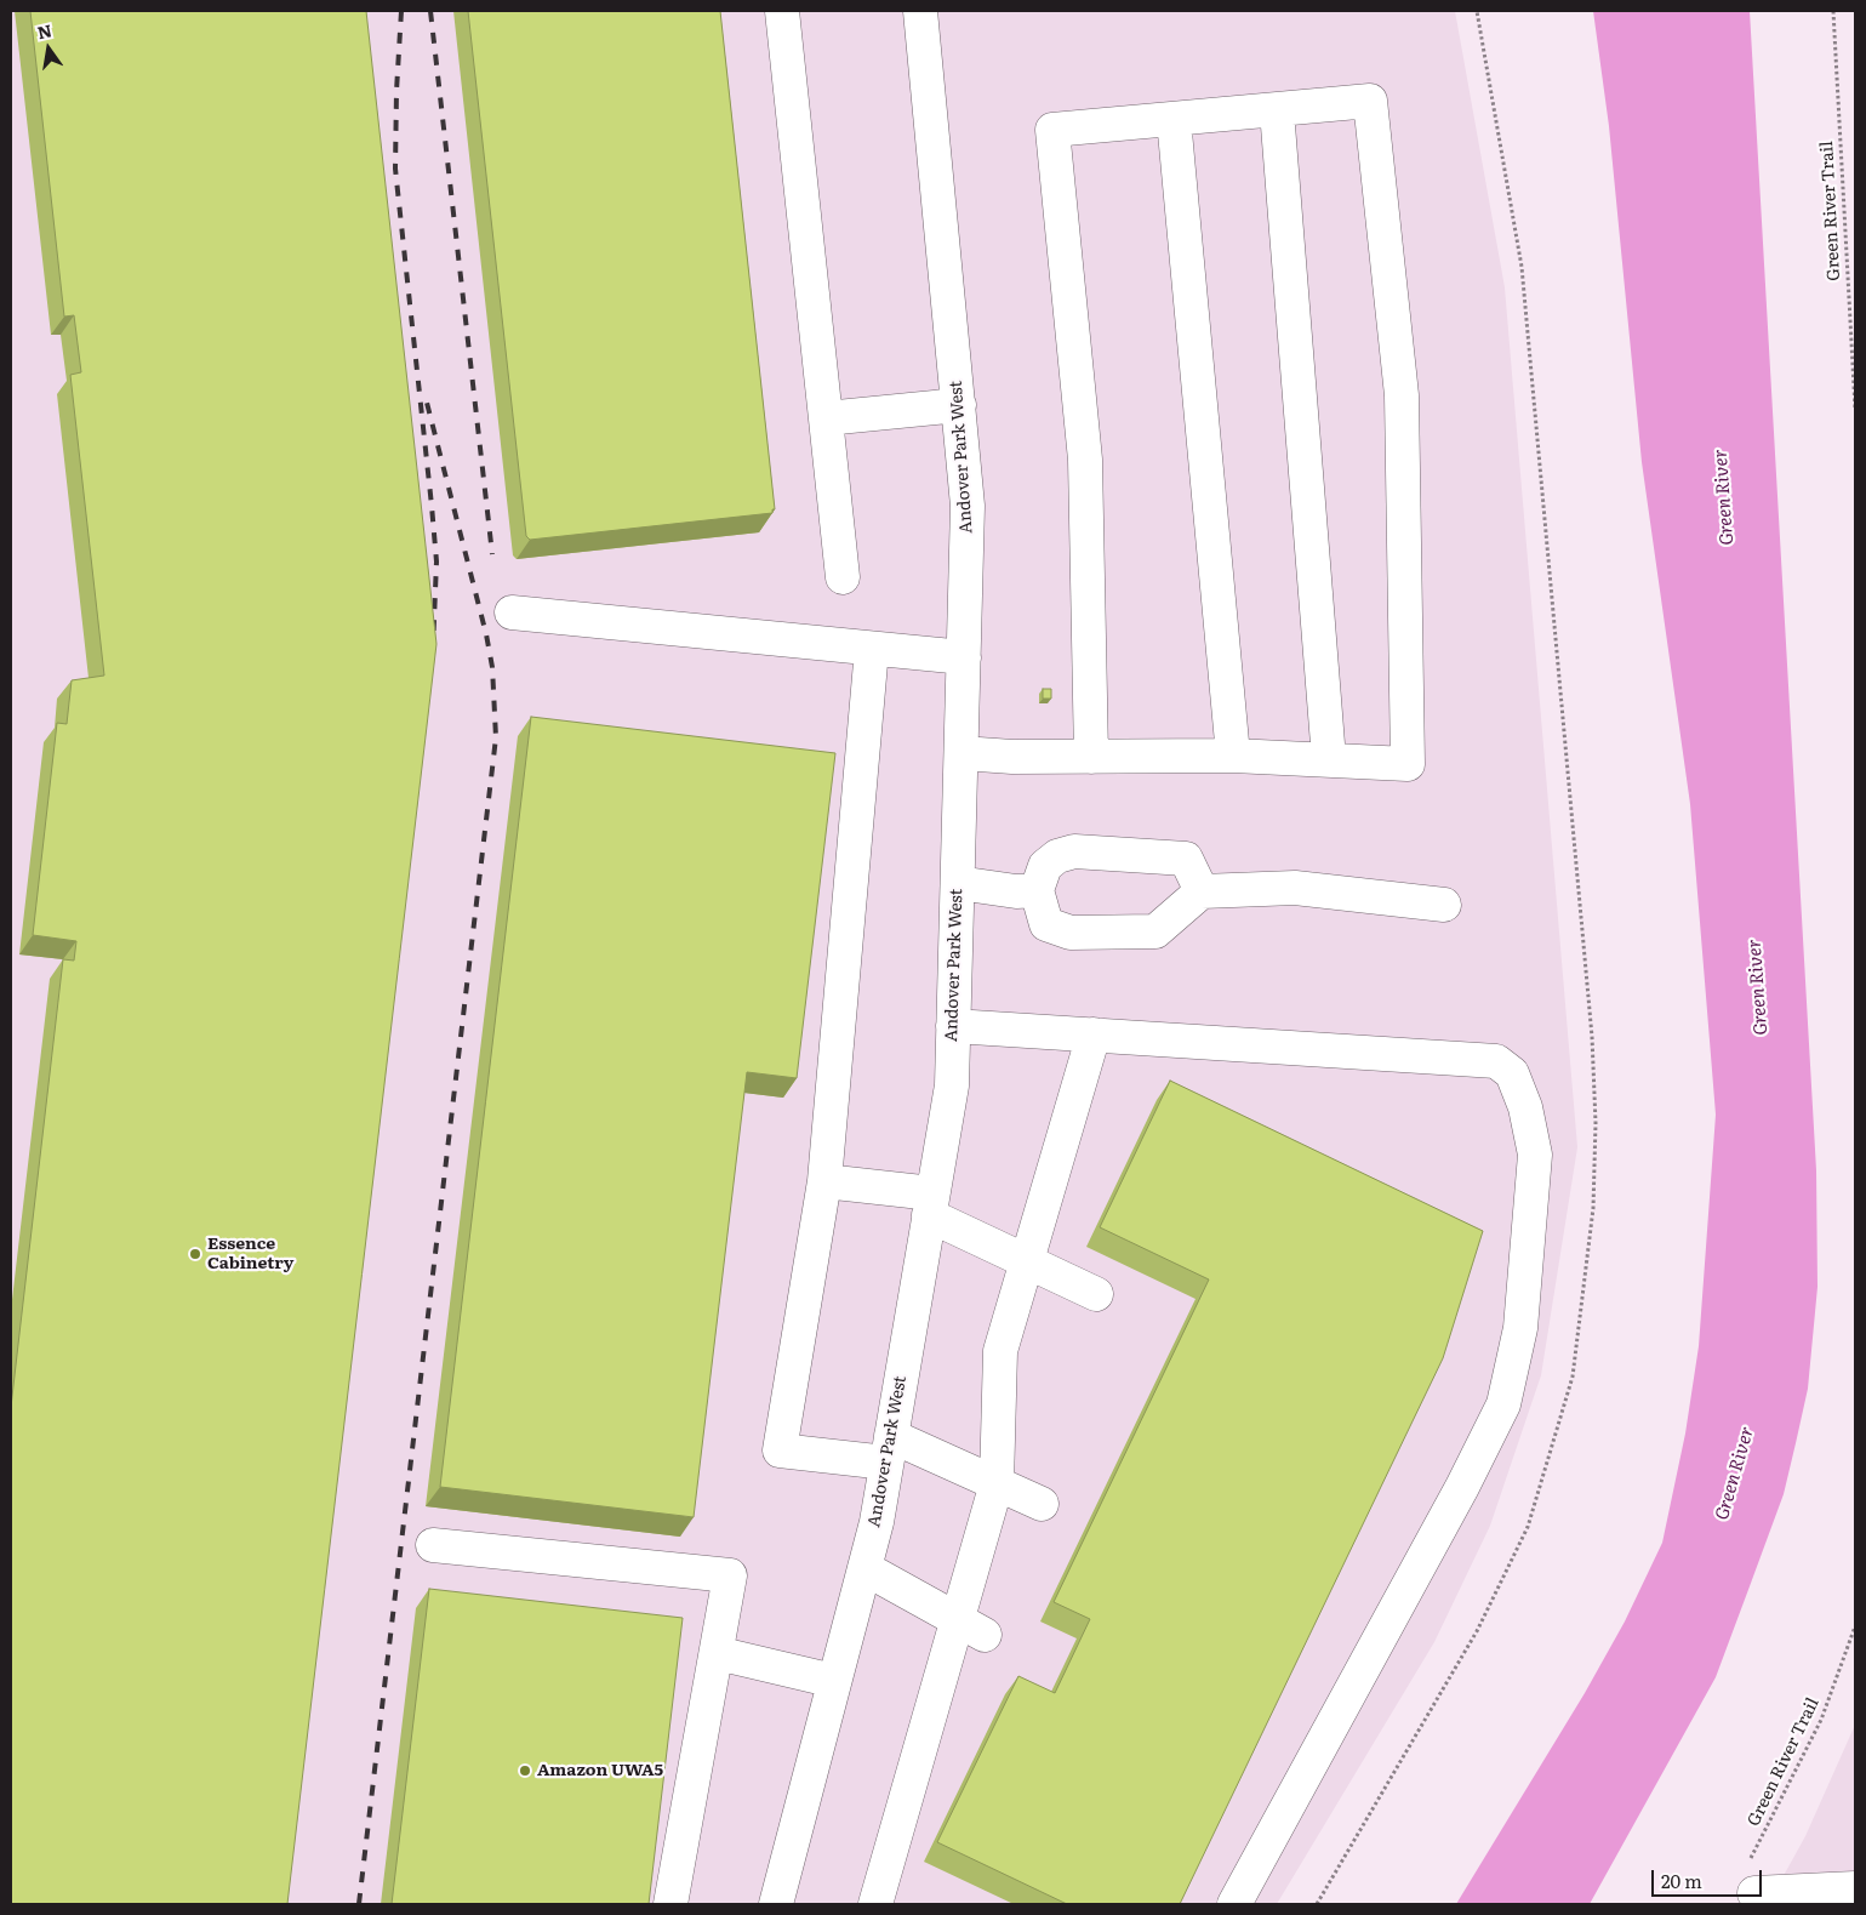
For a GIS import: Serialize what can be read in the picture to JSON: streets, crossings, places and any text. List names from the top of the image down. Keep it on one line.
{"streets":{"street":["Andover Park West"],"path":["Green River Trail"]},"water":["Green River"],"places":["Essence Cabinetry","Amazon UWA5"],"scale_bar":"20 m","north":"top"}
